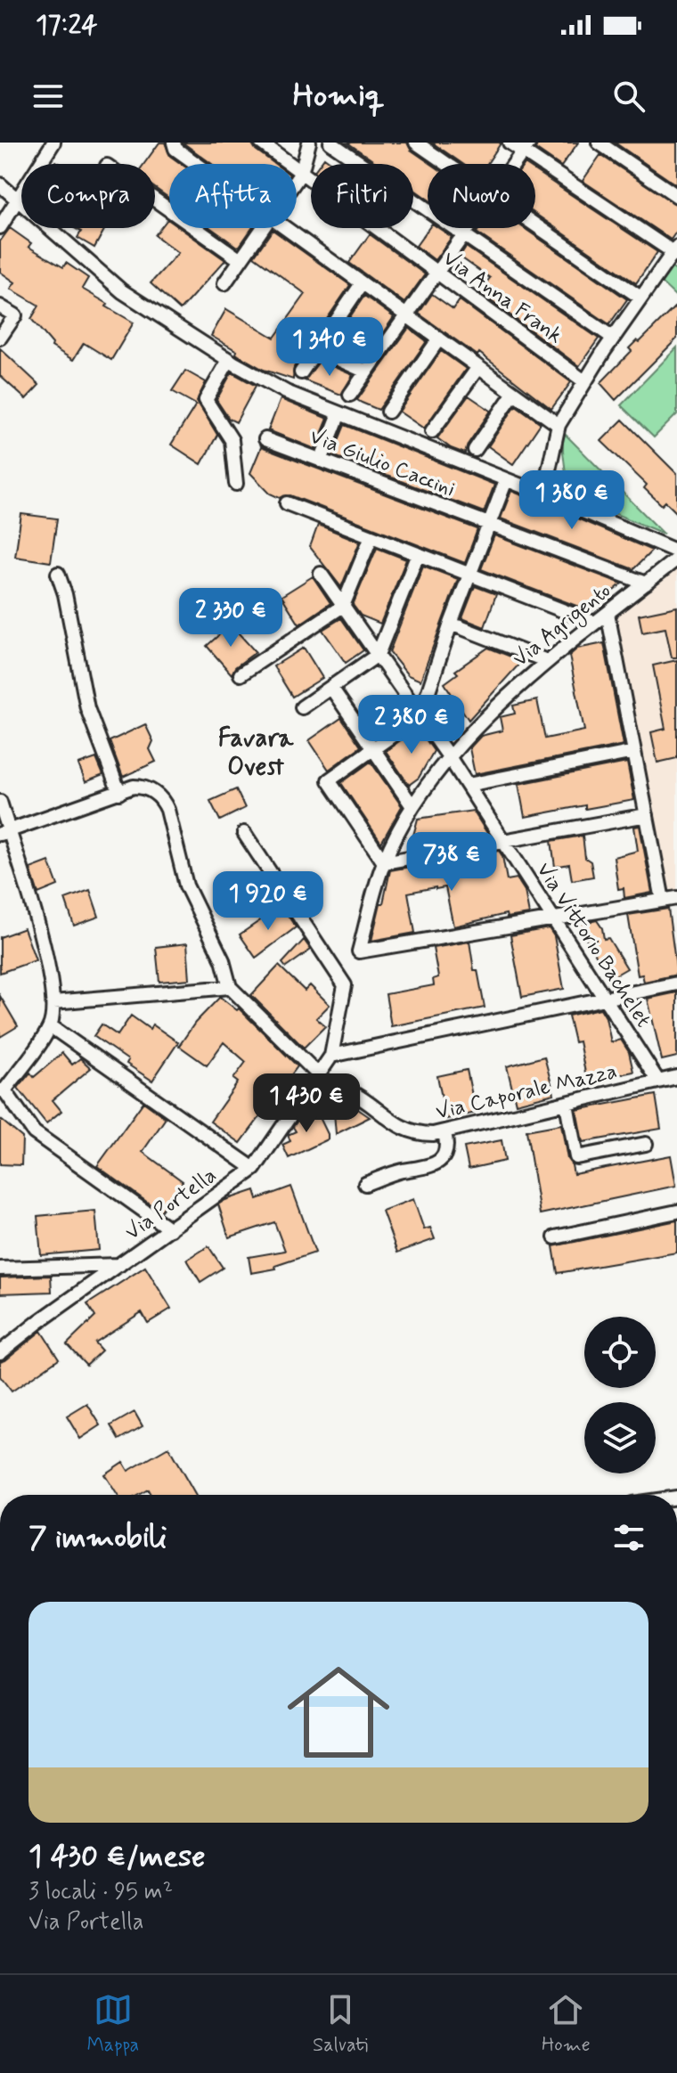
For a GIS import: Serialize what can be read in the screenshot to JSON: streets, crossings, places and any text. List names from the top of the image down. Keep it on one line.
{"streets":{"street":["Via Anna Frank","Via Giulio Caccini","Via Agrigento","Via Vittorio Bachelet","Via Caporale Mazza","Via Portella"]},"crossings":[["Via Giulio Caccini","Via Agrigento"],["Via Agrigento","Via Vittorio Bachelet"],["Via Vittorio Bachelet","Via Caporale Mazza"],["Via Caporale Mazza","Via Portella"]],"districts":["Favara Ovest"],"page":{"status":"17:24","header":"Homiq","chip":["Compra","Affitta","Filtri","Nuovo"],"price":["1 340 €","1 380 €","2 330 €","2 380 €","738 €","1 920 €","1 430 €"],"heading":"7 immobili","list":[{"name":"1 430 €/mese","note":"3 locali · 95 m² · Via Portella"}],"tabs":["Mappa","Salvati","Home"]}}
